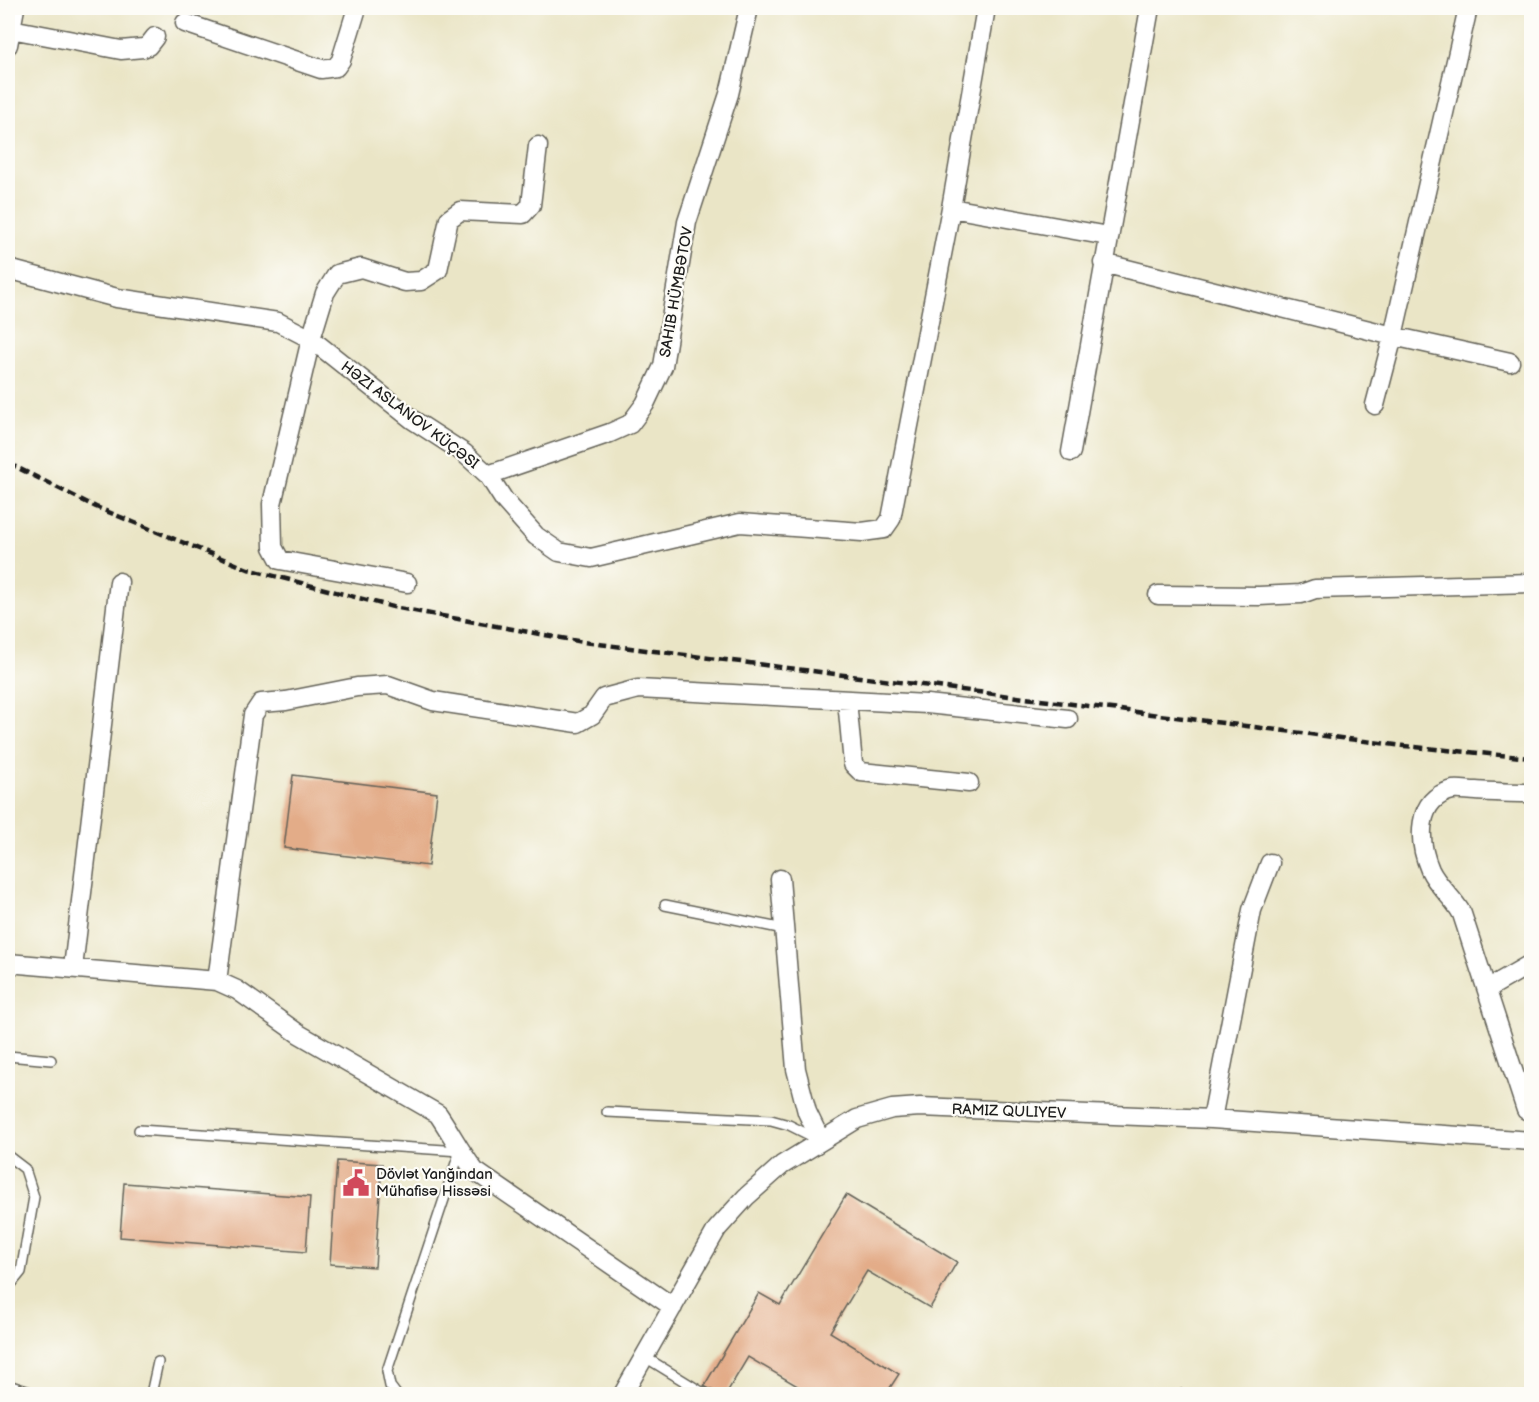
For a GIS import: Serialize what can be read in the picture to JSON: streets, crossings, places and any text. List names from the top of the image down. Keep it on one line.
{"streets":{"street":["SAHIB HÜMBƏTOV","HƏZI ASLANOV KÜÇƏSI","RAMIZ QULIYEV"]},"crossings":[["SAHIB HÜMBƏTOV","HƏZI ASLANOV KÜÇƏSI"]],"places":{"public building":["Dövlət Yanğından Mühafisə Hissəsi"]}}
